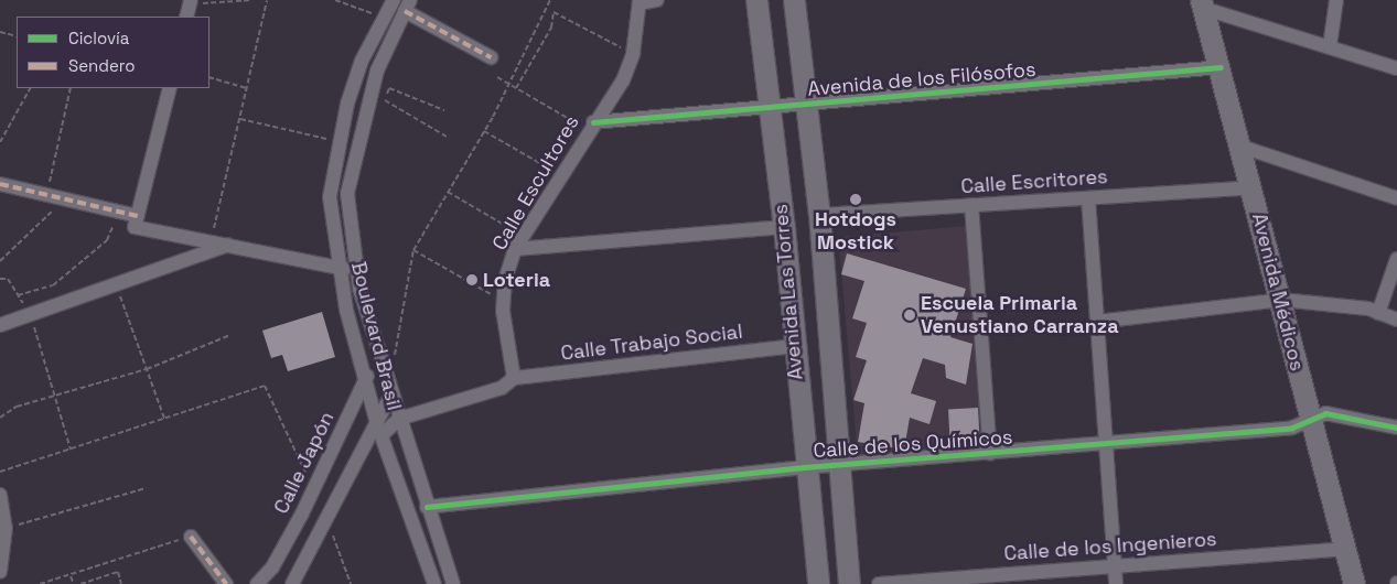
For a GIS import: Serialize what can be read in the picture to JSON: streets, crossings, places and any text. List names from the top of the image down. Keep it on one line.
{"streets":{"main road":["Avenida Las Torres","Avenida Médicos"],"street":["Avenida de los Filósofos","Calle Escritores","Calle Escultores","Boulevard Brasil","Calle Trabajo Social","Calle de los Químicos","Calle Japón","Calle de los Ingenieros"]},"crossings":[["Avenida de los Filósofos","Calle Escultores"],["Avenida de los Filósofos","Avenida Las Torres"],["Avenida de los Filósofos","Avenida Médicos"],["Calle Escritores","Avenida Las Torres"],["Calle Escritores","Avenida Médicos"],["Calle Escultores","Calle Trabajo Social"],["Avenida Las Torres","Calle Trabajo Social"],["Avenida Las Torres","Calle de los Químicos"],["Avenida Médicos","Calle de los Químicos"],["Avenida Médicos","Calle de los Ingenieros"],["Boulevard Brasil","Calle de los Químicos"],["Boulevard Brasil","Calle Japón"]],"places":["Hotdogs Mostick","Loteria","Escuela Primaria Venustiano Carranza"],"legend":["Ciclovía","Sendero"]}
